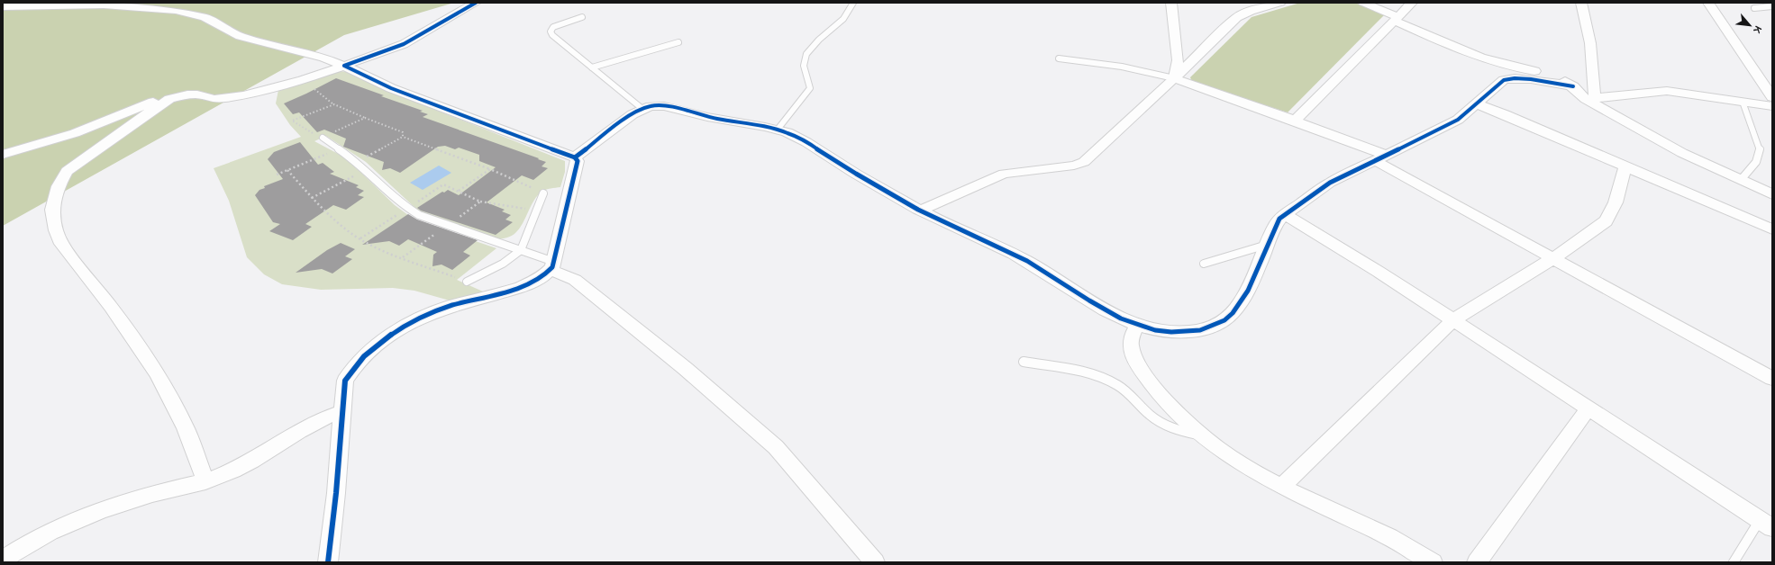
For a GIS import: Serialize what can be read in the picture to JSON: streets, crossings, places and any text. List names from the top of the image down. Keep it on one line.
{"north":"bottom right"}
